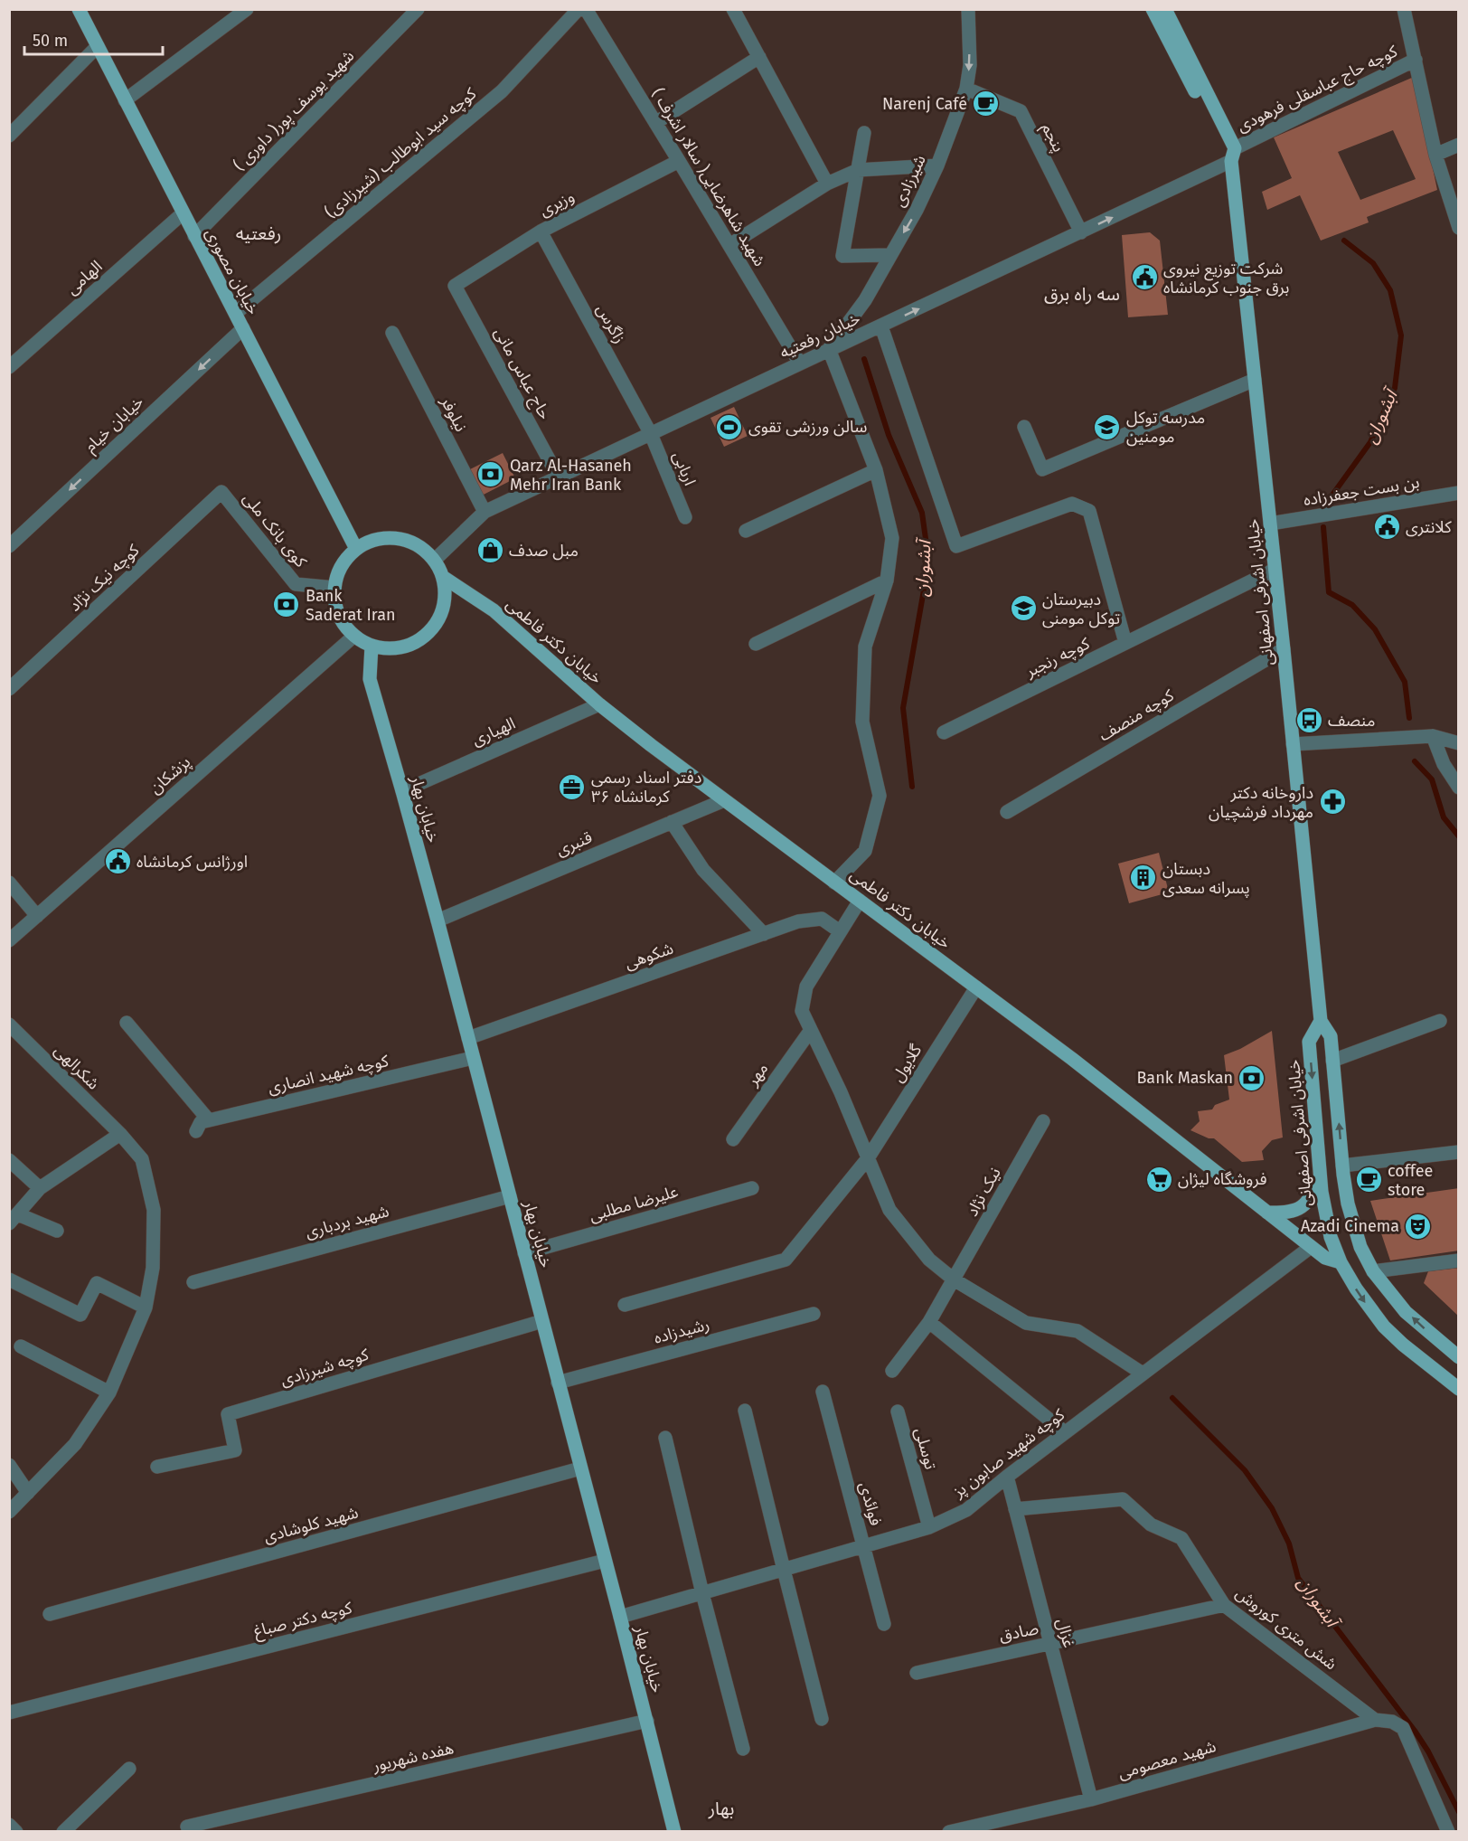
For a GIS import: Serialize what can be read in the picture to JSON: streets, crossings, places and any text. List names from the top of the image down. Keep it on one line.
{"streets":{"main road":["خیابان مصوری","خیابان اشرفی اصفهانی","خیابان دکتر فاطمی","خیابان بهار"],"street":["کوچه حاج عباسقلی فرهودی","شهید یوسف پور( داوری )","پنجم","کوچه سید ابوطالب (شیرزادی)","شهید شاهرضایی( سالار اشرف )","شیرزادی","وزیری","الهامی","زاگرس","خیابان رفعتیه","حاج عباس مانی","نیلوفر","خیابان خیام","اربابی","بن بست جعفرزاده","کوی بانک ملی","کوچه نیک نژاد","کوچه رنجبر","کوچه منصف","الهیاری","پزشکان","قنبری","شکوهی","گلایول","شکرالهی","کوچه شهید انصاری","مهر","نیک نژاد","علیرضا مطلبی","شهید بردباری","رشیدزاده","کوچه شیرزادی","توسلی","کوچه شهید صابون پز","فوائدی","شهید کلوشادی","کوچه دکتر صباغ","شش متری کوروش","صادق","غزال","هفده شهریور","شهید معصومی"]},"crossings":[["کوچه حاج عباسقلی فرهودی","خیابان رفعتیه"],["کوچه حاج عباسقلی فرهودی","خیابان اشرفی اصفهانی"],["شهید یوسف پور( داوری )","خیابان مصوری"],["پنجم","شیرزادی"],["پنجم","خیابان رفعتیه"],["کوچه سید ابوطالب (شیرزادی)","خیابان مصوری"],["شهید شاهرضایی( سالار اشرف )","وزیری"],["شهید شاهرضایی( سالار اشرف )","خیابان رفعتیه"],["شیرزادی","خیابان رفعتیه"],["وزیری","زاگرس"],["وزیری","حاج عباس مانی"],["خیابان مصوری","الهامی"],["خیابان مصوری","خیابان رفعتیه"],["خیابان مصوری","خیابان خیام"],["خیابان مصوری","کوی بانک ملی"],["خیابان مصوری","خیابان دکتر فاطمی"],["خیابان مصوری","پزشکان"],["خیابان مصوری","خیابان بهار"],["زاگرس","خیابان رفعتیه"],["زاگرس","اربابی"],["خیابان رفعتیه","حاج عباس مانی"],["خیابان رفعتیه","نیلوفر"],["خیابان رفعتیه","اربابی"],["خیابان رفعتیه","کوی بانک ملی"],["خیابان رفعتیه","خیابان اشرفی اصفهانی"],["خیابان رفعتیه","خیابان دکتر فاطمی"],["خیابان رفعتیه","پزشکان"],["خیابان رفعتیه","خیابان بهار"],["بن بست جعفرزاده","خیابان اشرفی اصفهانی"],["کوی بانک ملی","کوچه نیک نژاد"],["کوی بانک ملی","خیابان دکتر فاطمی"],["کوی بانک ملی","پزشکان"],["کوی بانک ملی","خیابان بهار"],["خیابان اشرفی اصفهانی","خیابان دکتر فاطمی"],["خیابان اشرفی اصفهانی","کوچه رنجبر"],["خیابان اشرفی اصفهانی","کوچه منصف"],["خیابان دکتر فاطمی","الهیاری"],["خیابان دکتر فاطمی","پزشکان"],["خیابان دکتر فاطمی","خیابان بهار"],["خیابان دکتر فاطمی","قنبری"],["خیابان دکتر فاطمی","گلایول"],["خیابان دکتر فاطمی","کوچه شهید صابون پز"],["الهیاری","خیابان بهار"],["پزشکان","خیابان بهار"],["خیابان بهار","قنبری"],["خیابان بهار","شکوهی"],["خیابان بهار","کوچه شهید انصاری"],["خیابان بهار","علیرضا مطلبی"],["خیابان بهار","شهید بردباری"],["خیابان بهار","رشیدزاده"],["خیابان بهار","کوچه شیرزادی"],["خیابان بهار","کوچه شهید صابون پز"],["خیابان بهار","شهید کلوشادی"],["خیابان بهار","کوچه دکتر صباغ"],["خیابان بهار","هفده شهریور"],["توسلی","کوچه شهید صابون پز"],["کوچه شهید صابون پز","فوائدی"],["کوچه شهید صابون پز","غزال"],["شش متری کوروش","صادق"],["شش متری کوروش","غزال"],["شش متری کوروش","شهید معصومی"],["صادق","غزال"],["غزال","شهید معصومی"]],"one_way":["شیرزادی","خیابان رفعتیه","خیابان خیام"],"districts":["رفعتیه","سه راه برق","بهار"],"water":["آبشوران"],"places":{"cafe":["Narenj Café","coffee store"],"public building":["شرکت توزیع نیروی برق جنوب کرمانشاه","کلانتری","اورژانس کرمانشاه"],"sports":["سالن ورزشی تقوی"],"school or university":["مدرسه توکل مومنین","دبیرستان توکل مومنی"],"bank":["Qarz Al-Hasaneh Mehr Iran Bank","Bank Saderat Iran","Bank Maskan"],"shop":["مبل صدف"],"bus stop":["منصف"],"office":["دفتر اسناد رسمی ۳۶ کرمانشاه"],"pharmacy":["داروخانه دکتر مهرداد فرشچیان"],"building":["دبستان پسرانه سعدی"],"supermarket":["فروشگاه لیژان"],"theatre":["Azadi Cinema"]},"scale_bar":"50 m"}
